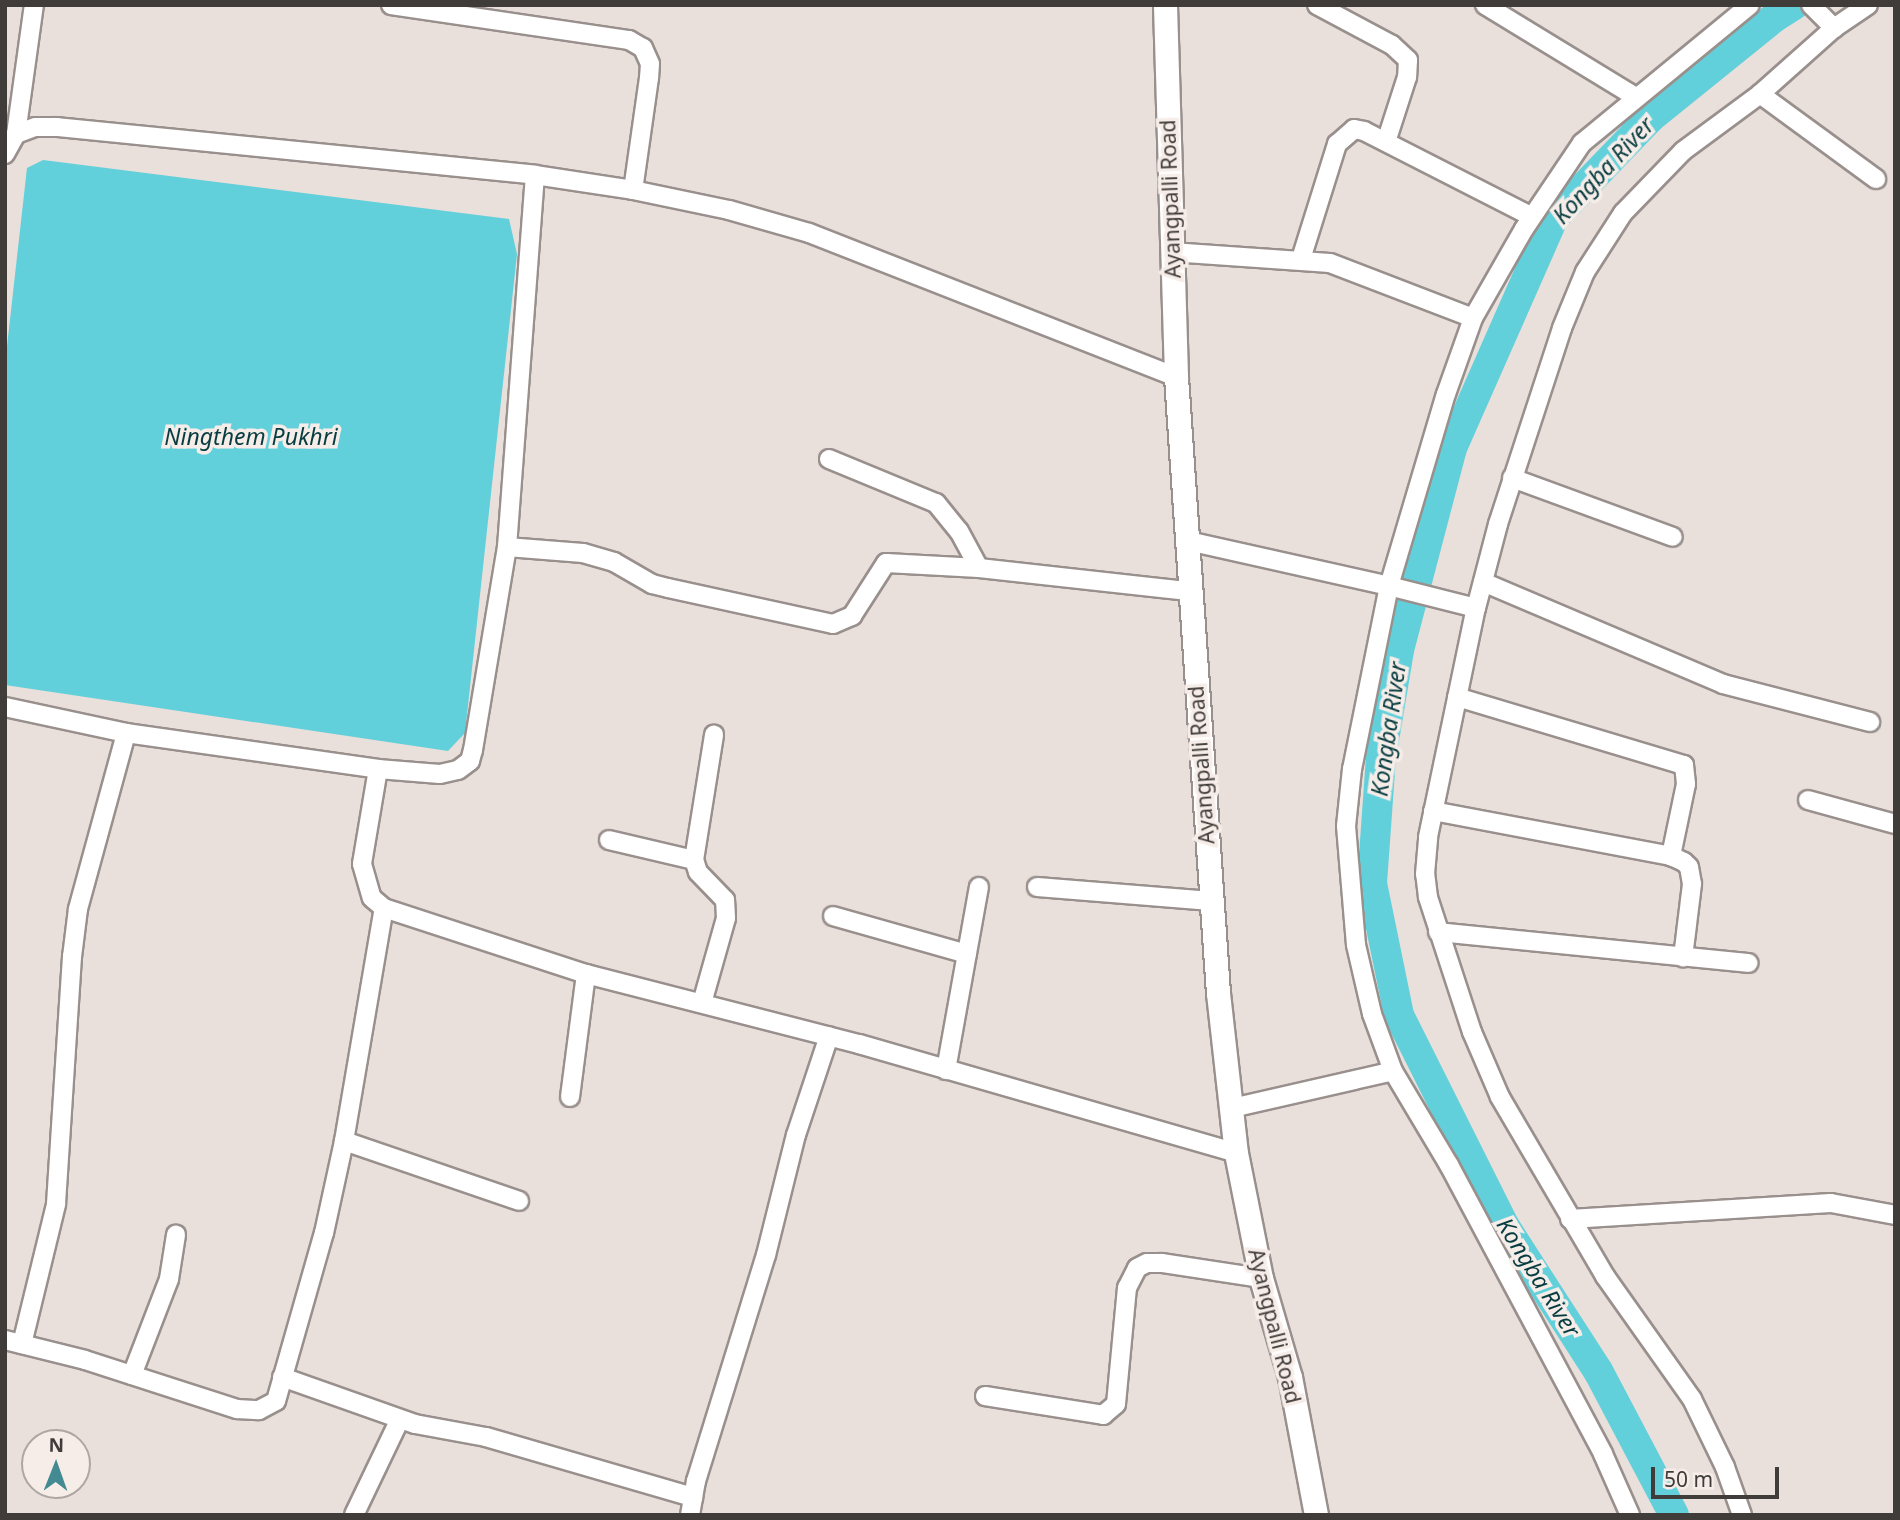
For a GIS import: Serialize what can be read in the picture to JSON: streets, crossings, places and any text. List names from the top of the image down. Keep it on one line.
{"streets":{"street":["Ayangpalli Road"]},"water":["Kongba River","Ningthem Pukhri"],"scale_bar":"50 m","north":"top"}
